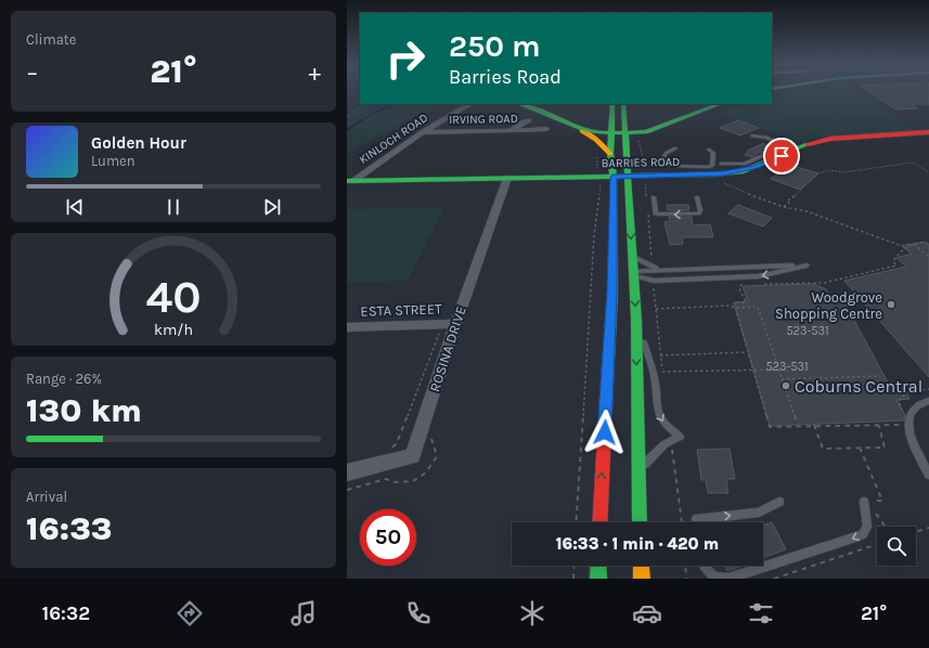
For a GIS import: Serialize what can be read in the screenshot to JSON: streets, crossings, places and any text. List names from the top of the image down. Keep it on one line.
{"streets":{"main road":["BARRIES ROAD"],"street":["IRVING ROAD","KINLOCH ROAD","ESTA STREET","ROSINA DRIVE"]},"crossings":[["IRVING ROAD","KINLOCH ROAD"],["KINLOCH ROAD","BARRIES ROAD"],["BARRIES ROAD","ROSINA DRIVE"],["ESTA STREET","ROSINA DRIVE"]],"places":["Woodgrove Shopping Centre","Coburns Central"],"house_numbers":["523-531","523-531"],"page":{"tile":["Climate",["Range · 26%","130 km"],["Arrival","16:33"]],"turn":["250 m","Barries Road"],"heat":["−","21°","+"],"song":["Golden Hour","Lumen"],"limit":"50","trip":"16:33 · 1 min · 420 m","tabs":["16:32","21°"],"gauge":["40","km/h"]}}
